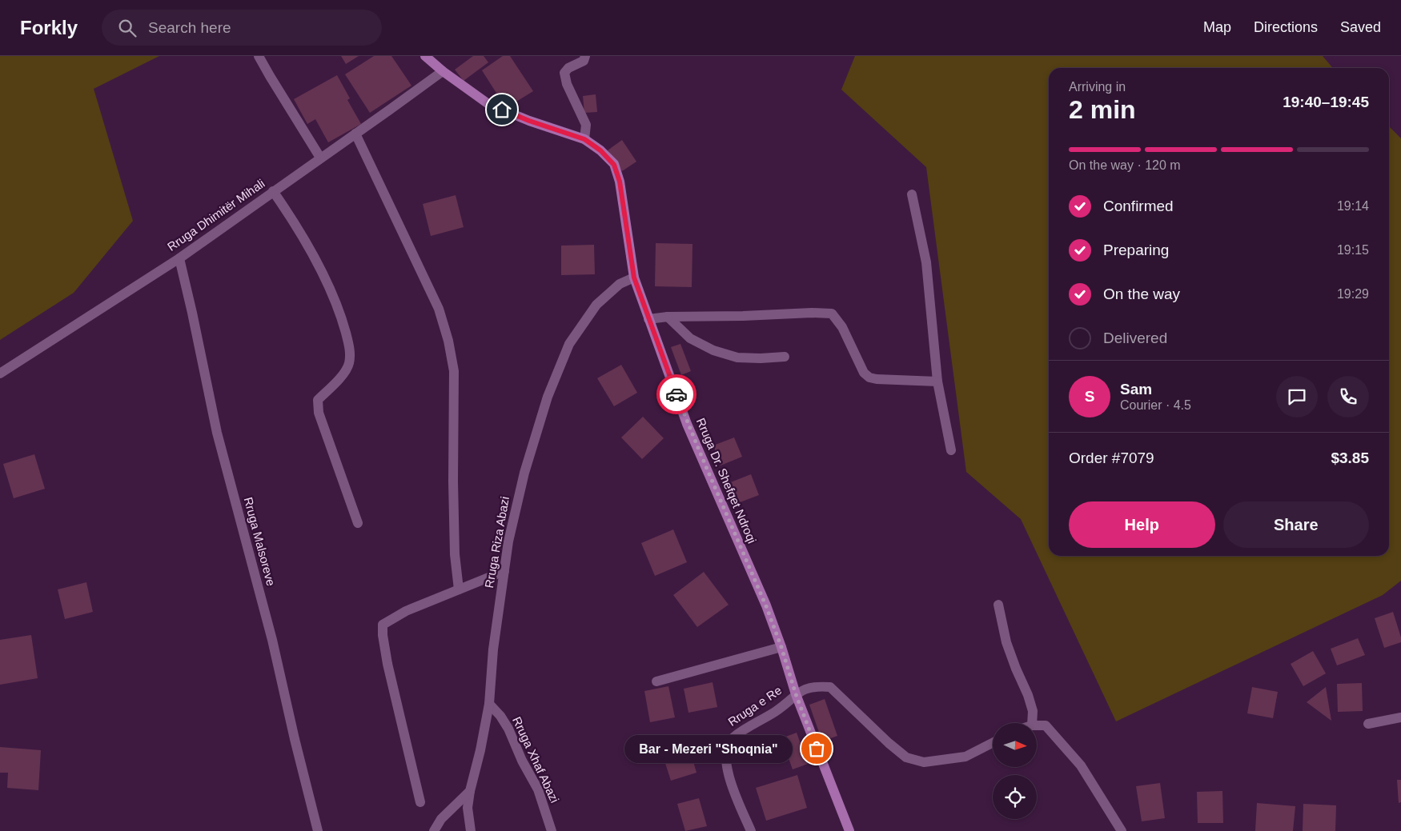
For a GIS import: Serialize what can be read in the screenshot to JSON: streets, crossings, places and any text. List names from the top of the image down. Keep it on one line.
{"streets":{"main road":["Rruga Dr. Shefqet Ndroqi"],"street":["Rruga Dhimitër Mihali","Rruga Malsoreve","Rruga Riza Abazi","Rruga e Re","Rruga Xhaf Abazi"]},"crossings":[["Rruga Dhimitër Mihali","Rruga Dr. Shefqet Ndroqi"],["Rruga Dhimitër Mihali","Rruga Malsoreve"],["Rruga Dr. Shefqet Ndroqi","Rruga Riza Abazi"],["Rruga Dr. Shefqet Ndroqi","Rruga e Re"],["Rruga Riza Abazi","Rruga Xhaf Abazi"]],"places":["Bar - Mezeri \"Shoqnia\""],"north":"right","page":{"header":"Forkly","search":"Search here","nav":["Map","Directions","Saved"],"heading":["2 min","Arriving in","19:40–19:45"],"panel":["Sam","Courier · 4.5","Order #7079","$3.85"],"bar":"On the way · 120 m","list":[["Confirmed","19:14"],["Preparing","19:15"],["On the way","19:29"],"Delivered"],"round":"S","buttons":["Help","Share"],"bubble":"Bar - Mezeri \"Shoqnia\""}}
